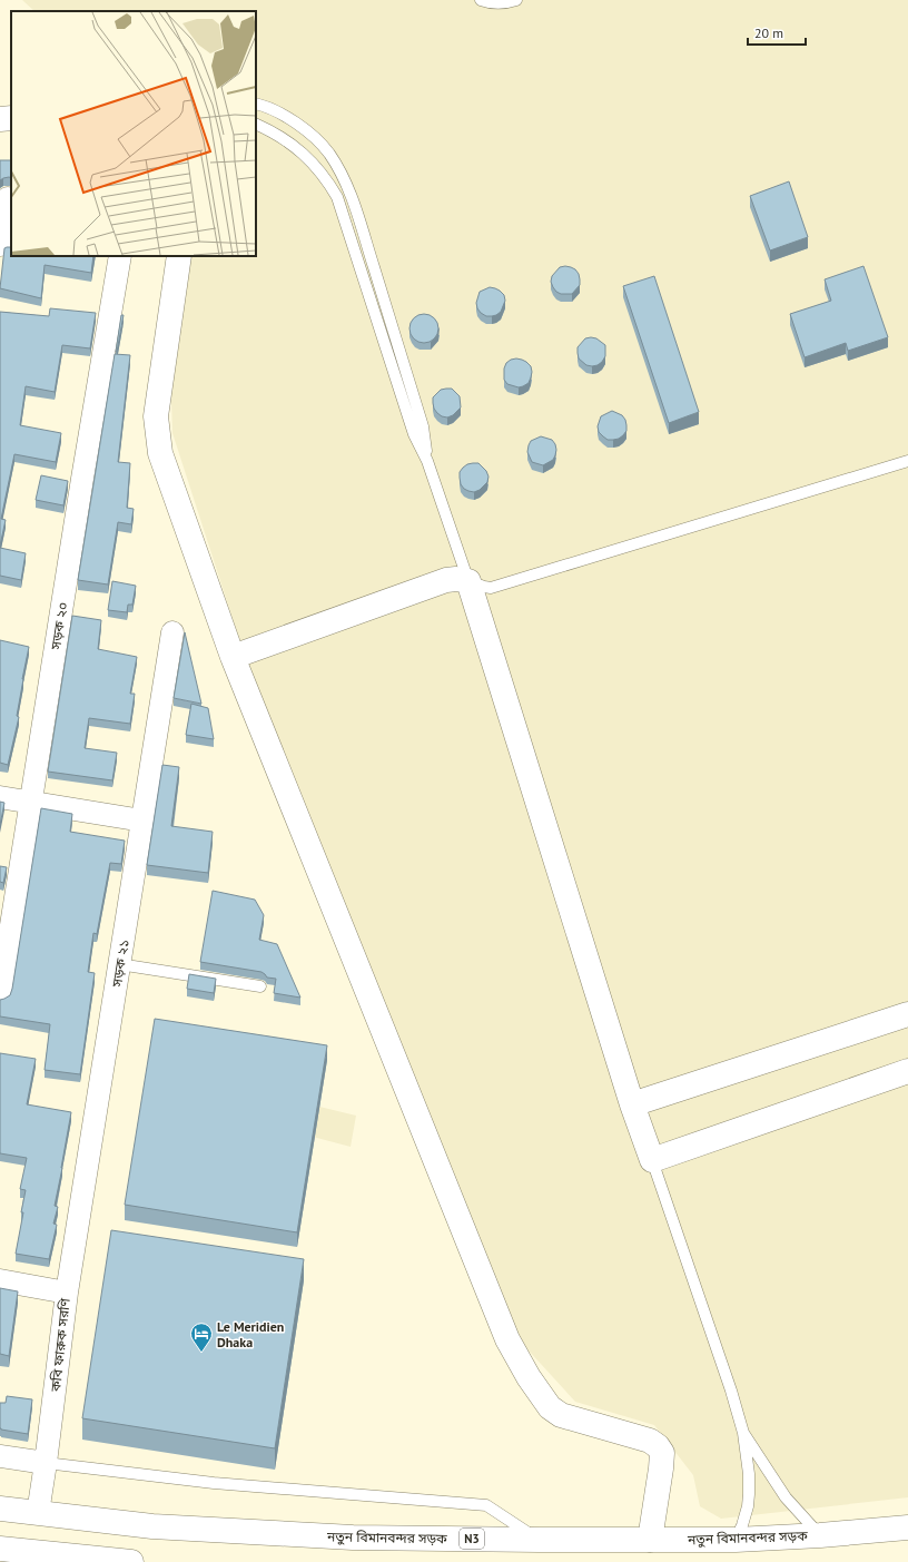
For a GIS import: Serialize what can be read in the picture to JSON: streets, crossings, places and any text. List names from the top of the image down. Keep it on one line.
{"streets":{"main road":["নতুন বিমানবন্দর সড়ক","N3"],"street":["সড়ক ২০","সড়ক ২১","কবি ফারুক সরণি"]},"crossings":[["সড়ক ২১","কবি ফারুক সরণি"],["কবি ফারুক সরণি","নতুন বিমানবন্দর সড়ক"]],"places":{"hotel":["Le Meridien Dhaka"]},"scale_bar":"20 m"}
